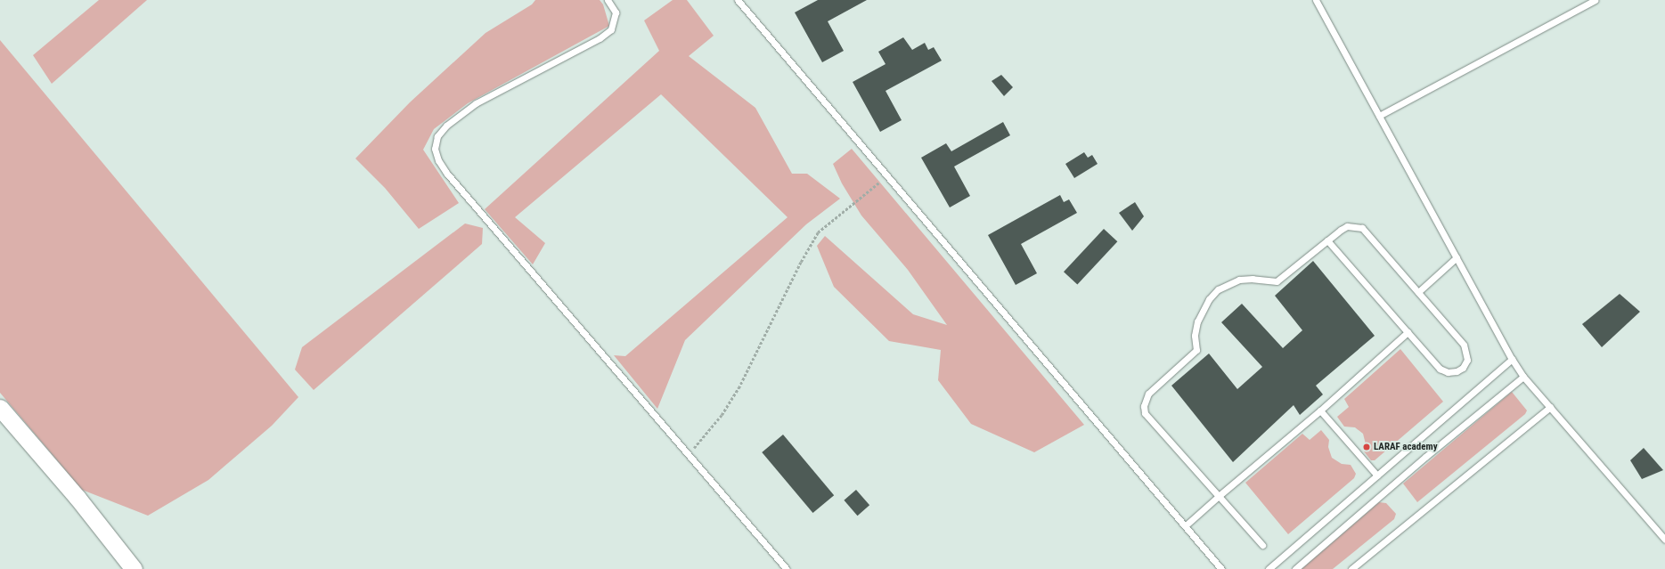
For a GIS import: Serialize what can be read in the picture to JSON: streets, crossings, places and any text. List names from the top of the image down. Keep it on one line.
{"places":["LARAF academy"]}
